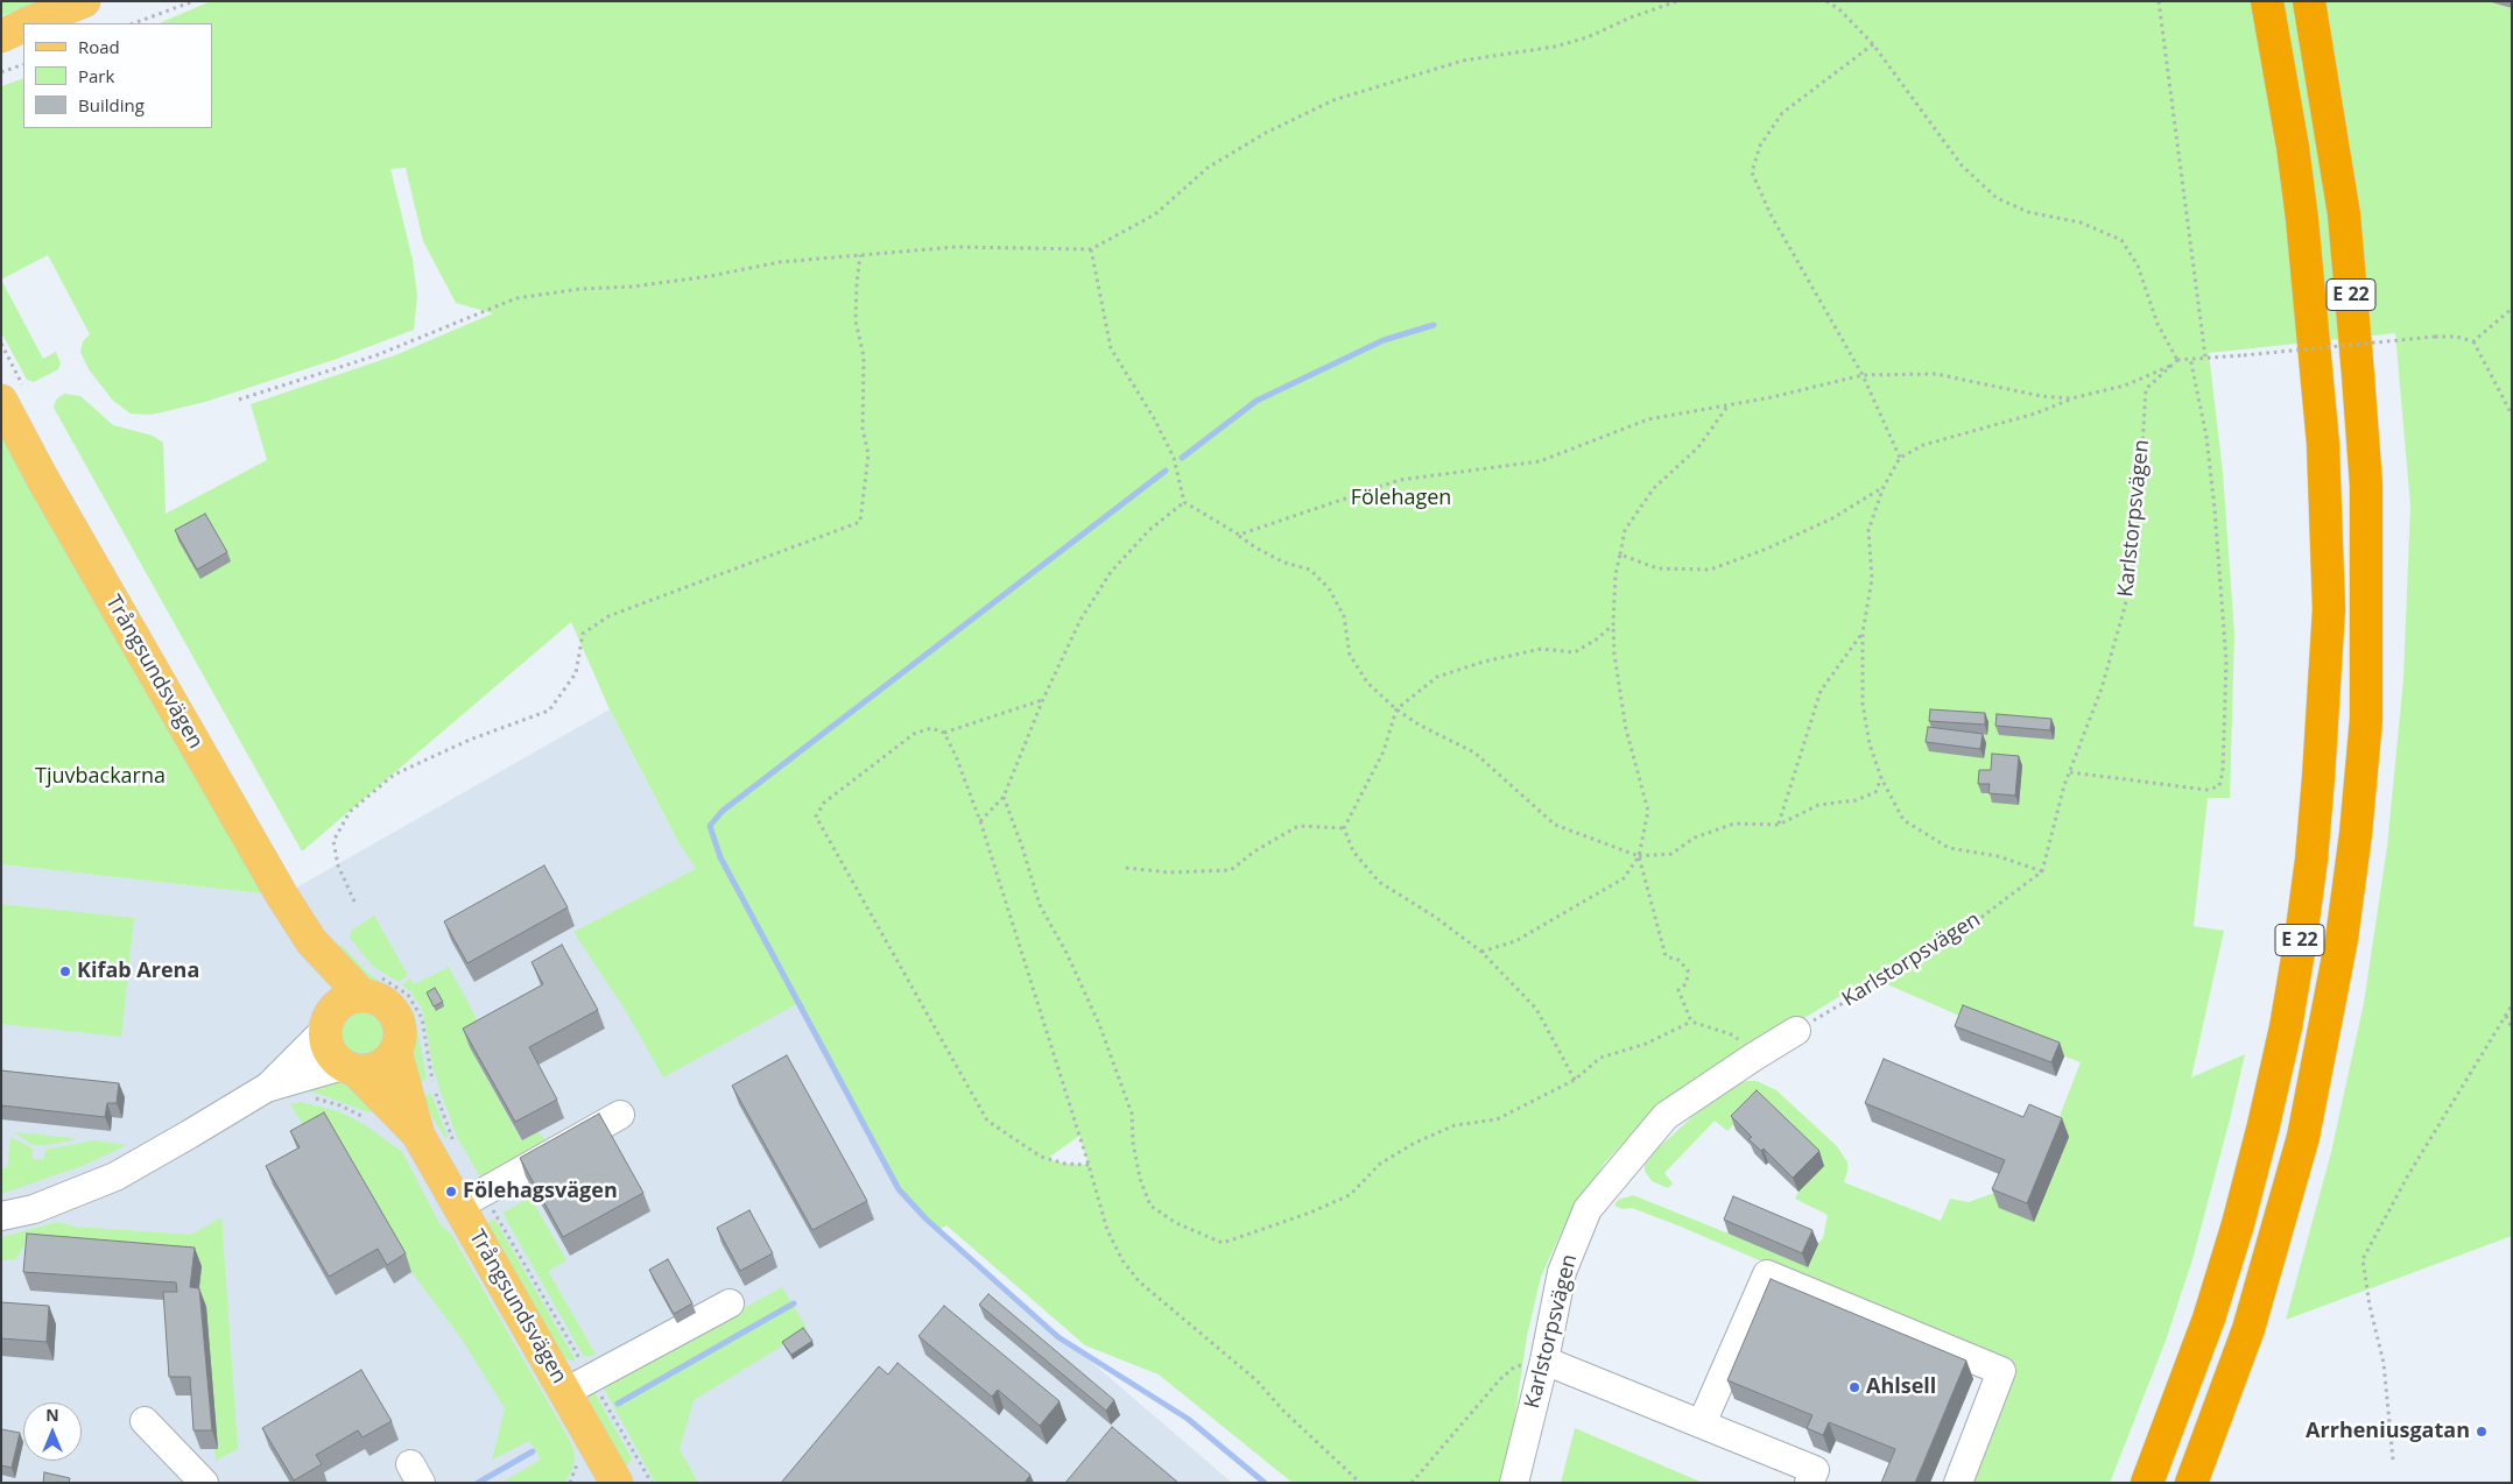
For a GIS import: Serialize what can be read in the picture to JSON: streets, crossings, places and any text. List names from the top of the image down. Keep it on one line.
{"streets":{"highway":["E 22"],"main road":["Trångsundsvägen"],"street":["Karlstorpsvägen"]},"parks":["Fölehagen","Tjuvbackarna"],"places":["Kifab Arena","Fölehagsvägen","Ahlsell","Arrheniusgatan"],"legend":["Road","Park","Building"],"north":"top"}
